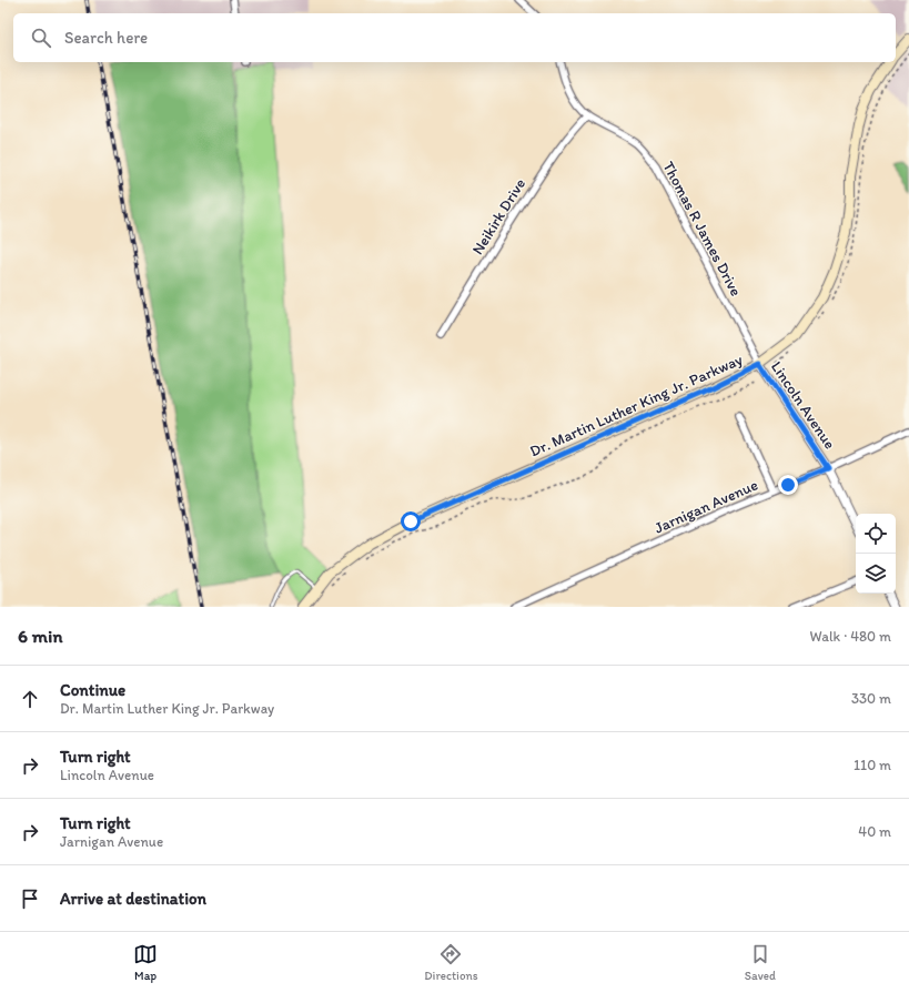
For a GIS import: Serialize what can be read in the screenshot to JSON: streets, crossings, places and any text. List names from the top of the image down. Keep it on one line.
{"streets":{"main road":["Dr. Martin Luther King Jr. Parkway"],"street":["Neikirk Drive","Thomas R James Drive","Lincoln Avenue","Jarnigan Avenue"]},"crossings":[["Neikirk Drive","Thomas R James Drive"],["Thomas R James Drive","Dr. Martin Luther King Jr. Parkway"],["Thomas R James Drive","Lincoln Avenue"],["Dr. Martin Luther King Jr. Parkway","Lincoln Avenue"],["Lincoln Avenue","Jarnigan Avenue"]],"page":{"search":"Search here","heading":["6 min","Walk · 480 m"],"list":[["Continue","Dr. Martin Luther King Jr. Parkway","330 m"],["Turn right","Lincoln Avenue","110 m"],["Turn right","Jarnigan Avenue","40 m"],"Arrive at destination"],"nav":["Map","Directions","Saved"]}}
